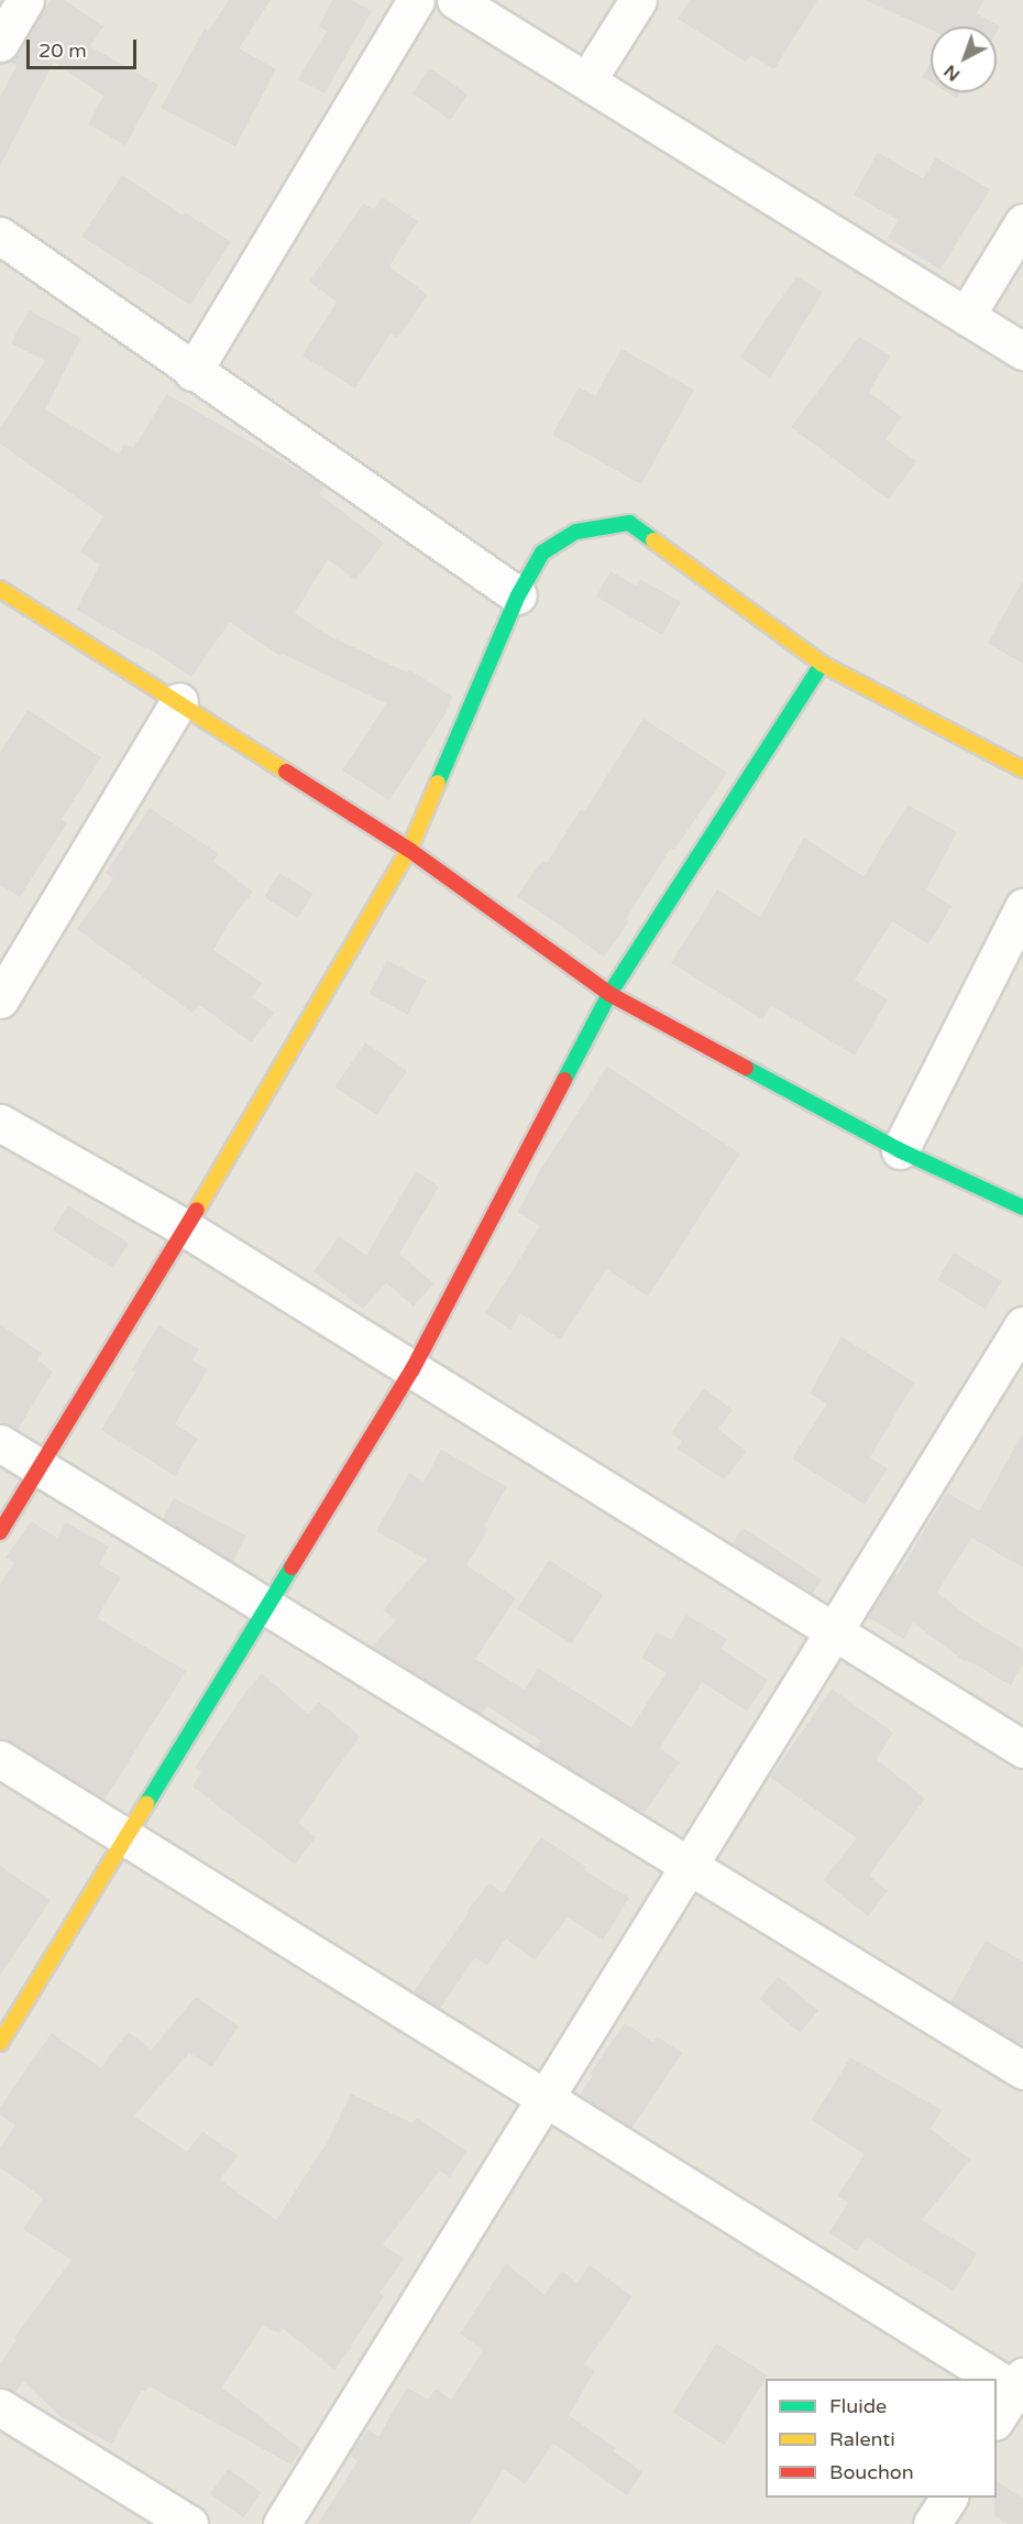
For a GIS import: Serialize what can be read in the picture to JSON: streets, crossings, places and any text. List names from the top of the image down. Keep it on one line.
{"legend":["Fluide","Ralenti","Bouchon"],"scale_bar":"20 m","north":"bottom left"}
